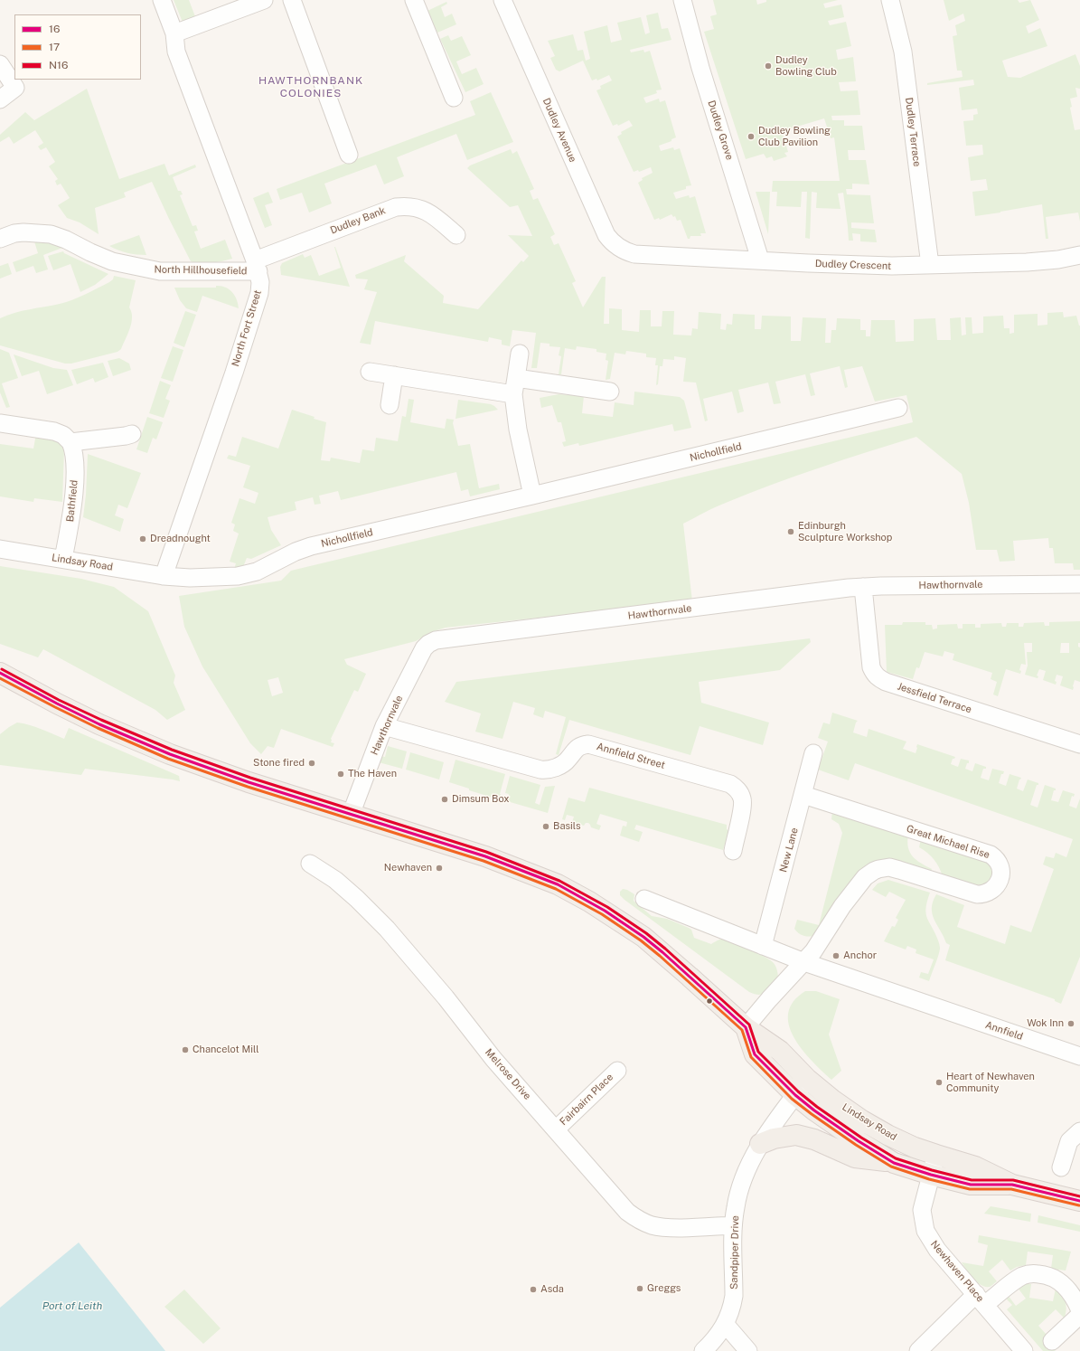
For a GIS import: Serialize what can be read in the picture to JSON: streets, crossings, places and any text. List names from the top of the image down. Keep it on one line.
{"streets":{"main road":["Lindsay Road"],"street":["Dudley Avenue","Dudley Grove","Dudley Terrace","Dudley Bank","Dudley Crescent","North Hillhousefield","North Fort Street","Nichollfield","Bathfield","Hawthornvale","Jessfield Terrace","Annfield Street","Great Michael Rise","New Lane","Annfield","Melrose Drive","Fairbairn Place","Sandpiper Drive","Newhaven Place"]},"crossings":[["Dudley Avenue","Dudley Crescent"],["Dudley Grove","Dudley Crescent"],["Dudley Terrace","Dudley Crescent"],["Dudley Bank","North Hillhousefield"],["Dudley Bank","North Fort Street"],["North Hillhousefield","North Fort Street"],["North Fort Street","Nichollfield"],["North Fort Street","Lindsay Road"],["Nichollfield","Lindsay Road"],["Bathfield","Lindsay Road"],["Lindsay Road","Hawthornvale"],["Lindsay Road","Great Michael Rise"],["Lindsay Road","Sandpiper Drive"],["Lindsay Road","Newhaven Place"],["Hawthornvale","Jessfield Terrace"],["Hawthornvale","Annfield Street"],["Great Michael Rise","New Lane"],["Great Michael Rise","Annfield"],["New Lane","Annfield"],["Melrose Drive","Fairbairn Place"],["Melrose Drive","Sandpiper Drive"]],"districts":["HAWTHORNBANK COLONIES"],"water":["Port of Leith"],"places":["Dudley Bowling Club","Dudley Bowling Club Pavilion","Edinburgh Sculpture Workshop","Dreadnought","Stone fired","The Haven","Dimsum Box","Basils","Newhaven","Anchor","Wok Inn","Chancelot Mill","Heart of Newhaven Community","Greggs","Asda"],"lines":["transit line N16","transit line 16","transit line 17"],"legend":["16","17","N16"]}
